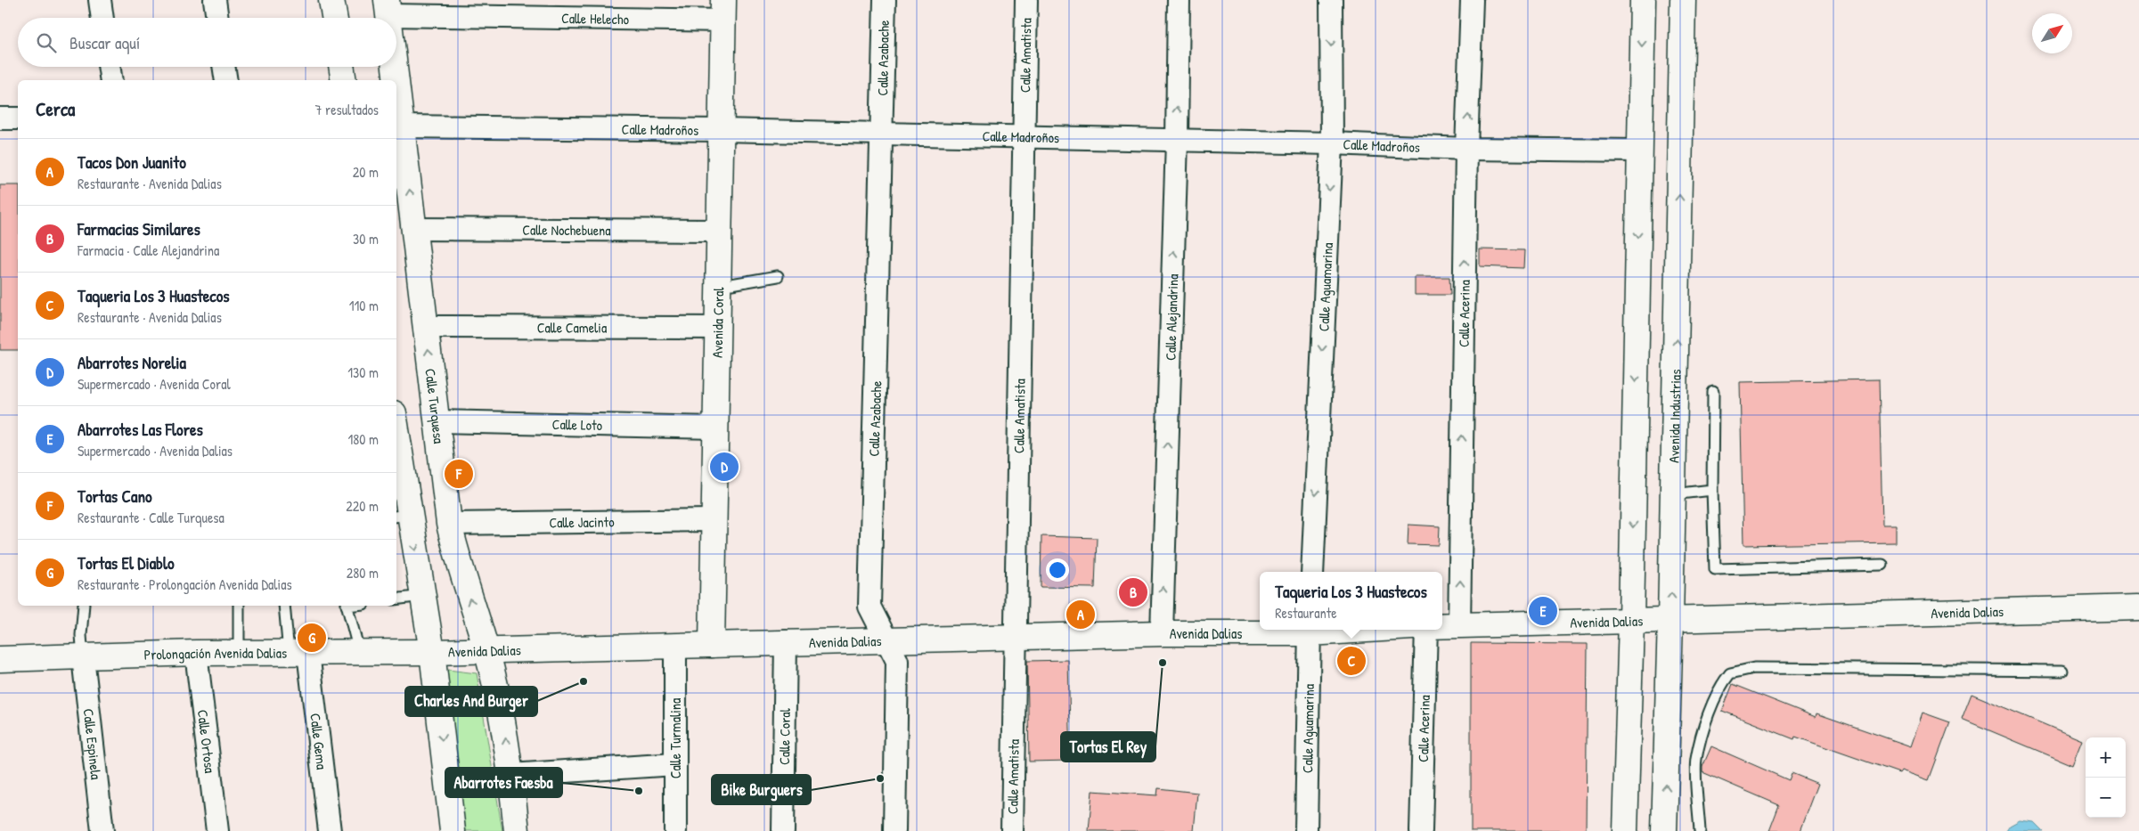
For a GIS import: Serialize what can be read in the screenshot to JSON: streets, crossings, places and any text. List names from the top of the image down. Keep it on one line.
{"streets":{"main road":["Avenida Coral","Calle Turquesa","Avenida Industrias","Avenida Dalias","Prolongación Avenida Dalias"],"street":["Calle Helecho","Calle Amatista","Calle Azabache","Calle Madroños","Calle Nochebuena","Calle Aguamarina","Calle Acerina","Calle Alejandrina","Calle Camelia","Calle Loto","Calle Jacinto","Calle Coral","Calle Turmalina","Calle Ortosa","Calle Gema","Calle Espinela"]},"crossings":[["Calle Helecho","Avenida Coral"],["Calle Amatista","Calle Madroños"],["Calle Amatista","Avenida Dalias"],["Calle Azabache","Calle Madroños"],["Calle Azabache","Avenida Dalias"],["Calle Madroños","Calle Aguamarina"],["Calle Madroños","Calle Acerina"],["Calle Madroños","Calle Alejandrina"],["Calle Madroños","Avenida Coral"],["Calle Madroños","Calle Turquesa"],["Calle Nochebuena","Avenida Coral"],["Calle Nochebuena","Calle Turquesa"],["Calle Aguamarina","Avenida Dalias"],["Calle Acerina","Avenida Dalias"],["Calle Alejandrina","Avenida Dalias"],["Avenida Coral","Calle Camelia"],["Avenida Coral","Calle Loto"],["Avenida Coral","Calle Jacinto"],["Avenida Coral","Avenida Dalias"],["Calle Camelia","Calle Turquesa"],["Calle Turquesa","Calle Loto"],["Calle Turquesa","Calle Jacinto"],["Calle Turquesa","Avenida Dalias"],["Avenida Industrias","Avenida Dalias"],["Avenida Dalias","Prolongación Avenida Dalias"],["Avenida Dalias","Calle Coral"],["Avenida Dalias","Calle Turmalina"],["Prolongación Avenida Dalias","Calle Ortosa"],["Prolongación Avenida Dalias","Calle Gema"],["Prolongación Avenida Dalias","Calle Espinela"]],"one_way":["Calle Aguamarina","Calle Acerina","Calle Alejandrina"],"places":["Tortas El Rey","Charles And Burger","Bike Burguers","Abarrotes Faesba"],"north":"top right","page":{"search":"Buscar aquí","heading":["Cerca","7 resultados"],"list":[{"mark":"A","name":"Tacos Don Juanito","note":"Restaurante · Avenida Dalias","value":"20 m"},{"mark":"B","name":"Farmacias Similares","note":"Farmacia · Calle Alejandrina","value":"30 m"},{"mark":"C","name":"Taqueria Los 3 Huastecos","note":"Restaurante · Avenida Dalias","value":"110 m"},{"mark":"D","name":"Abarrotes Norelia","note":"Supermercado · Avenida Coral","value":"130 m"},{"mark":"E","name":"Abarrotes Las Flores","note":"Supermercado · Avenida Dalias","value":"180 m"},{"mark":"F","name":"Tortas Cano","note":"Restaurante · Calle Turquesa","value":"220 m"},{"mark":"G","name":"Tortas El Diablo","note":"Restaurante · Prolongación Avenida Dalias","value":"280 m"}],"pins":["D","F","B","E","A","G","C"],"popup":["Taqueria Los 3 Huastecos","Restaurante"],"map_buttons":["+","−"]}}
